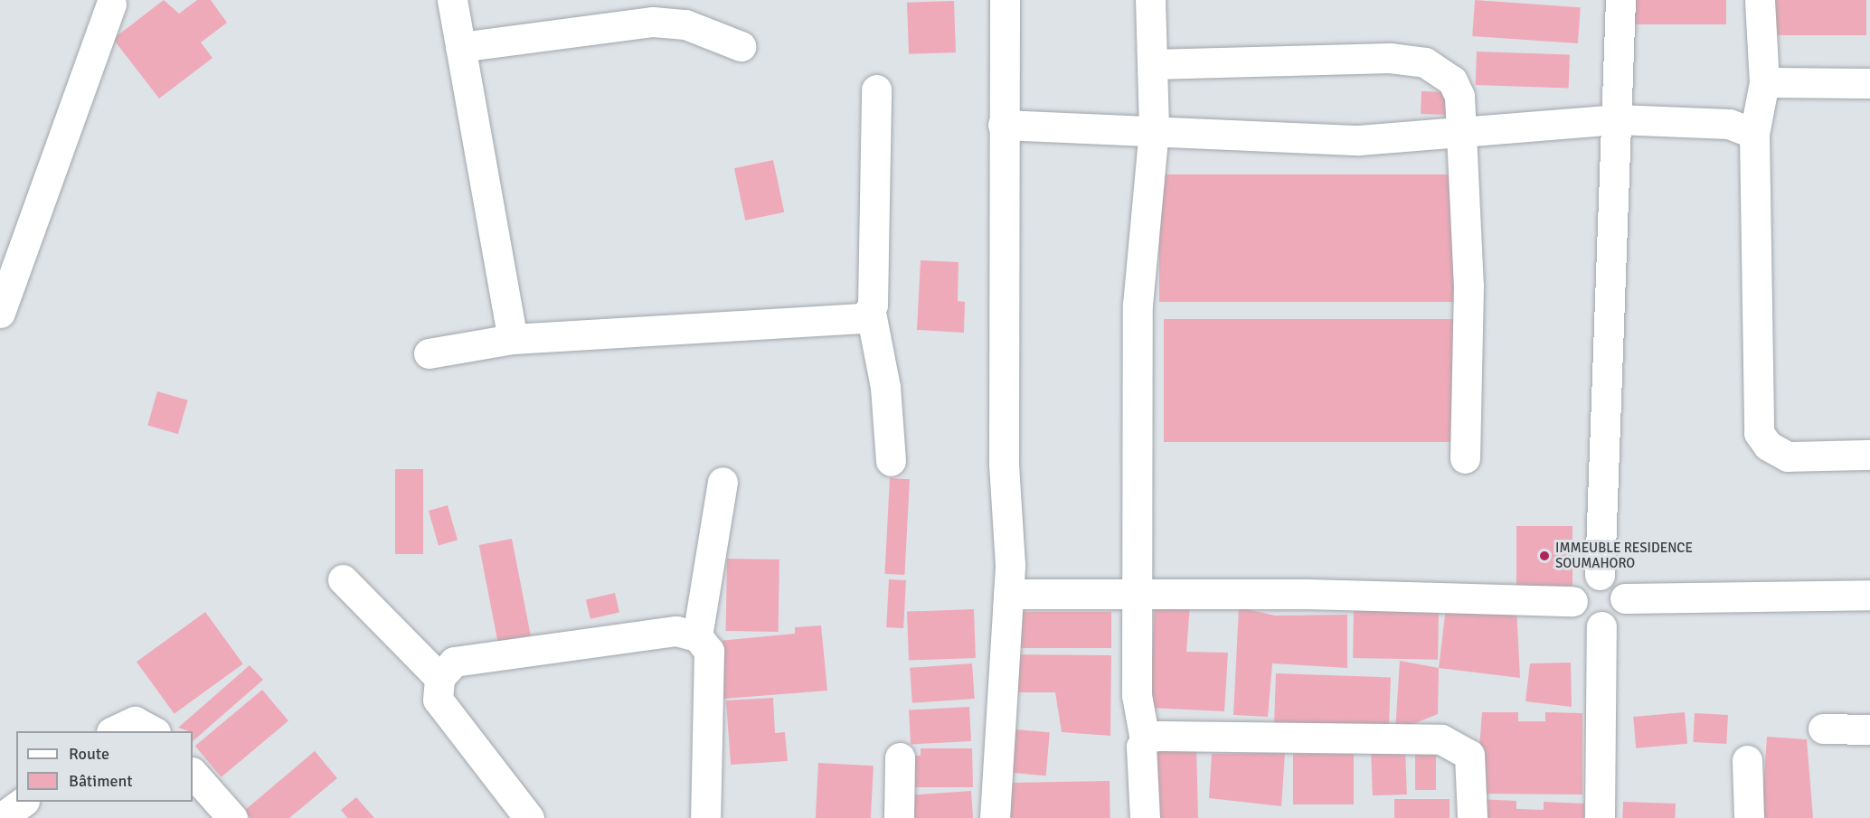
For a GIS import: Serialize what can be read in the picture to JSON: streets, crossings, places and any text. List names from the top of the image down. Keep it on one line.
{"places":["IMMEUBLE RESIDENCE SOUMAHORO"],"legend":["Route","Bâtiment"]}
